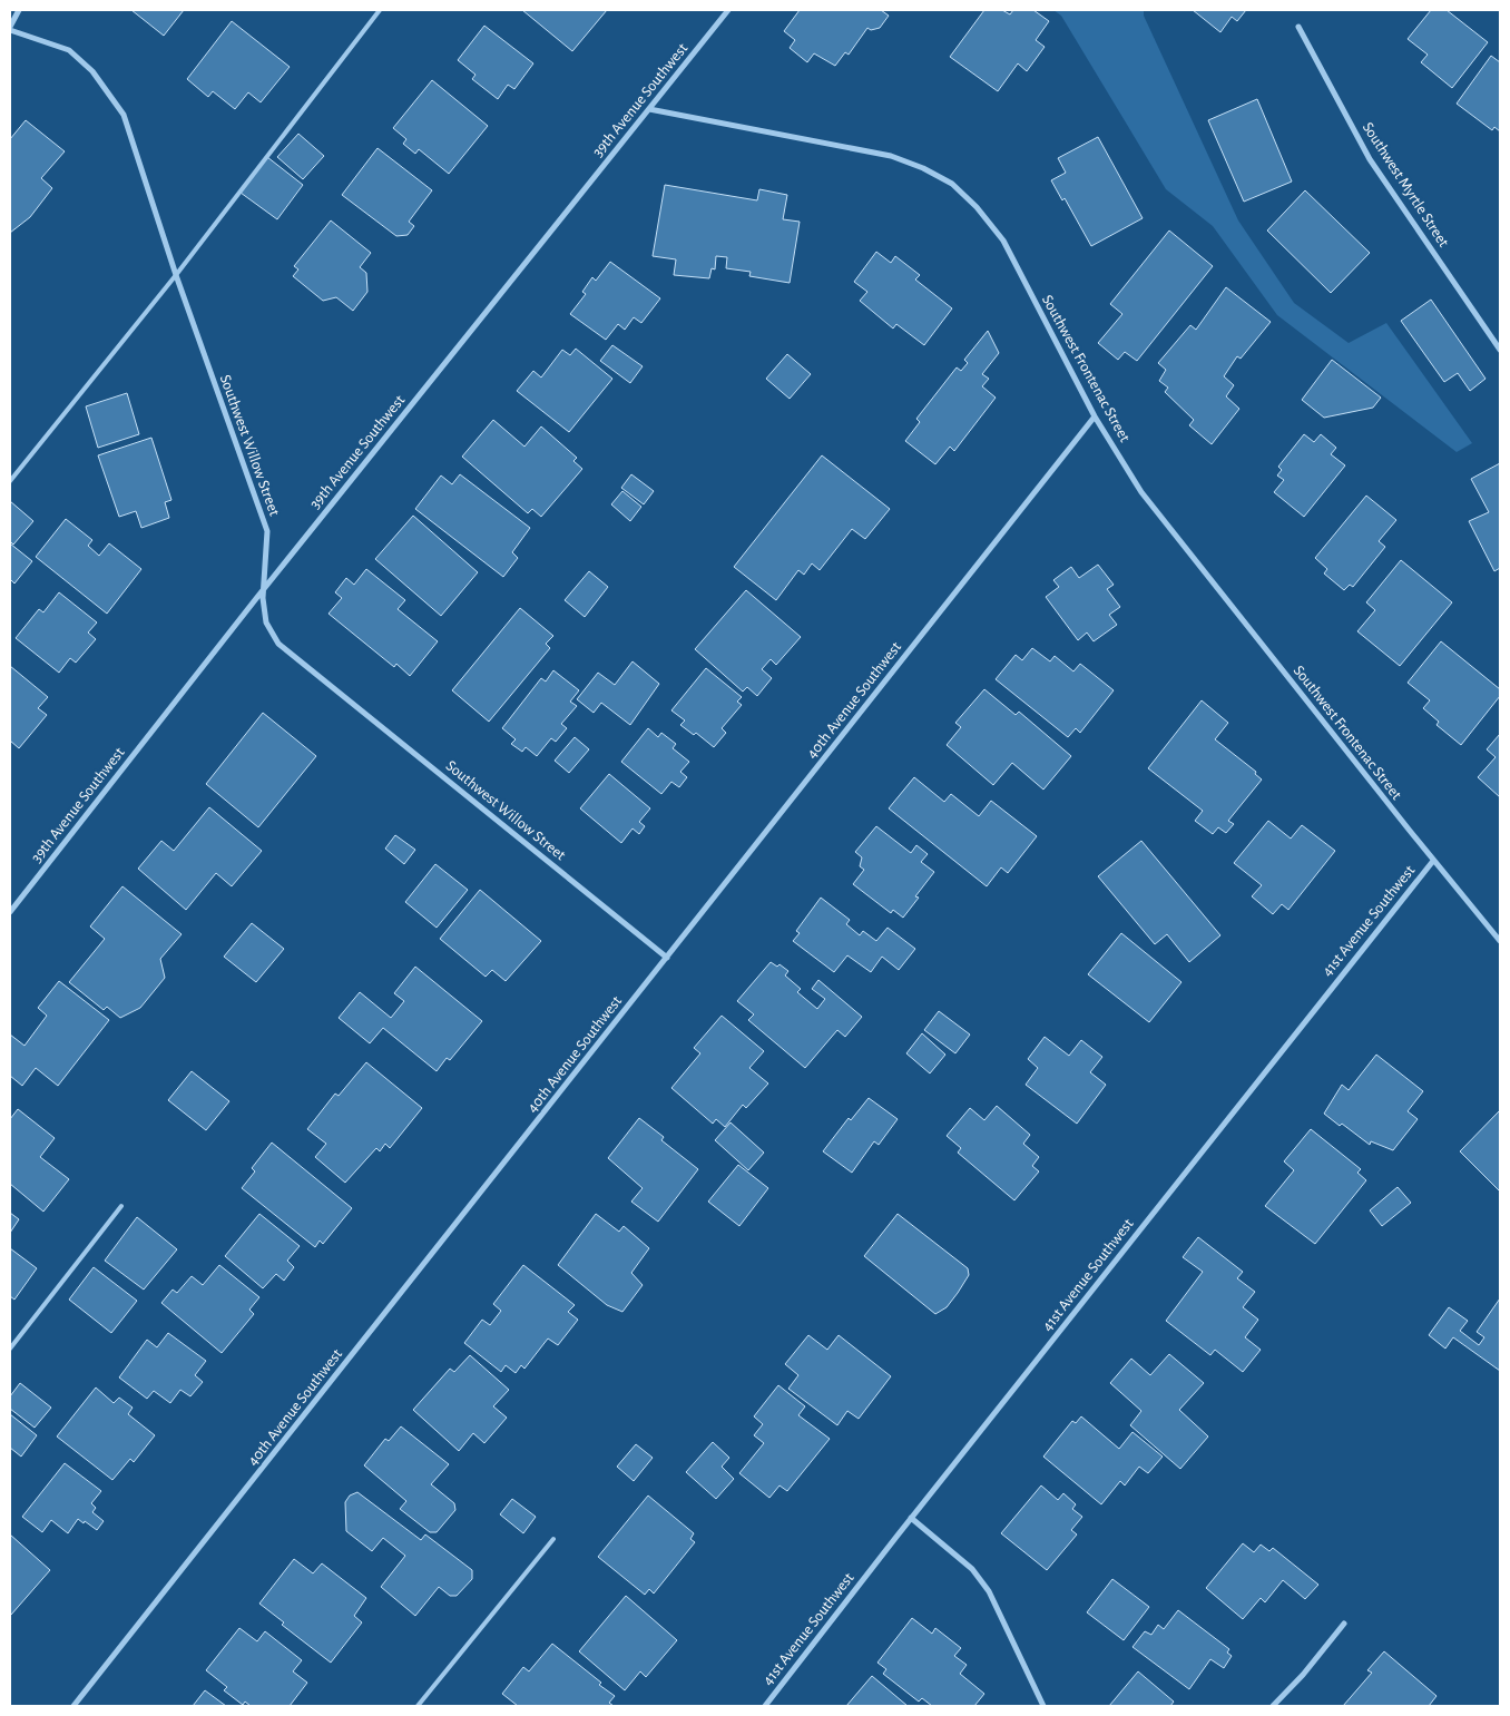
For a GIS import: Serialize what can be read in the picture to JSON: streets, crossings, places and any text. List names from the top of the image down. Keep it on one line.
{"streets":{"street":["39th Avenue Southwest","Southwest Myrtle Street","Southwest Frontenac Street","Southwest Willow Street","40th Avenue Southwest","41st Avenue Southwest"]},"crossings":[["39th Avenue Southwest","Southwest Frontenac Street"],["39th Avenue Southwest","Southwest Willow Street"],["Southwest Frontenac Street","40th Avenue Southwest"],["Southwest Frontenac Street","41st Avenue Southwest"],["Southwest Willow Street","40th Avenue Southwest"]]}
